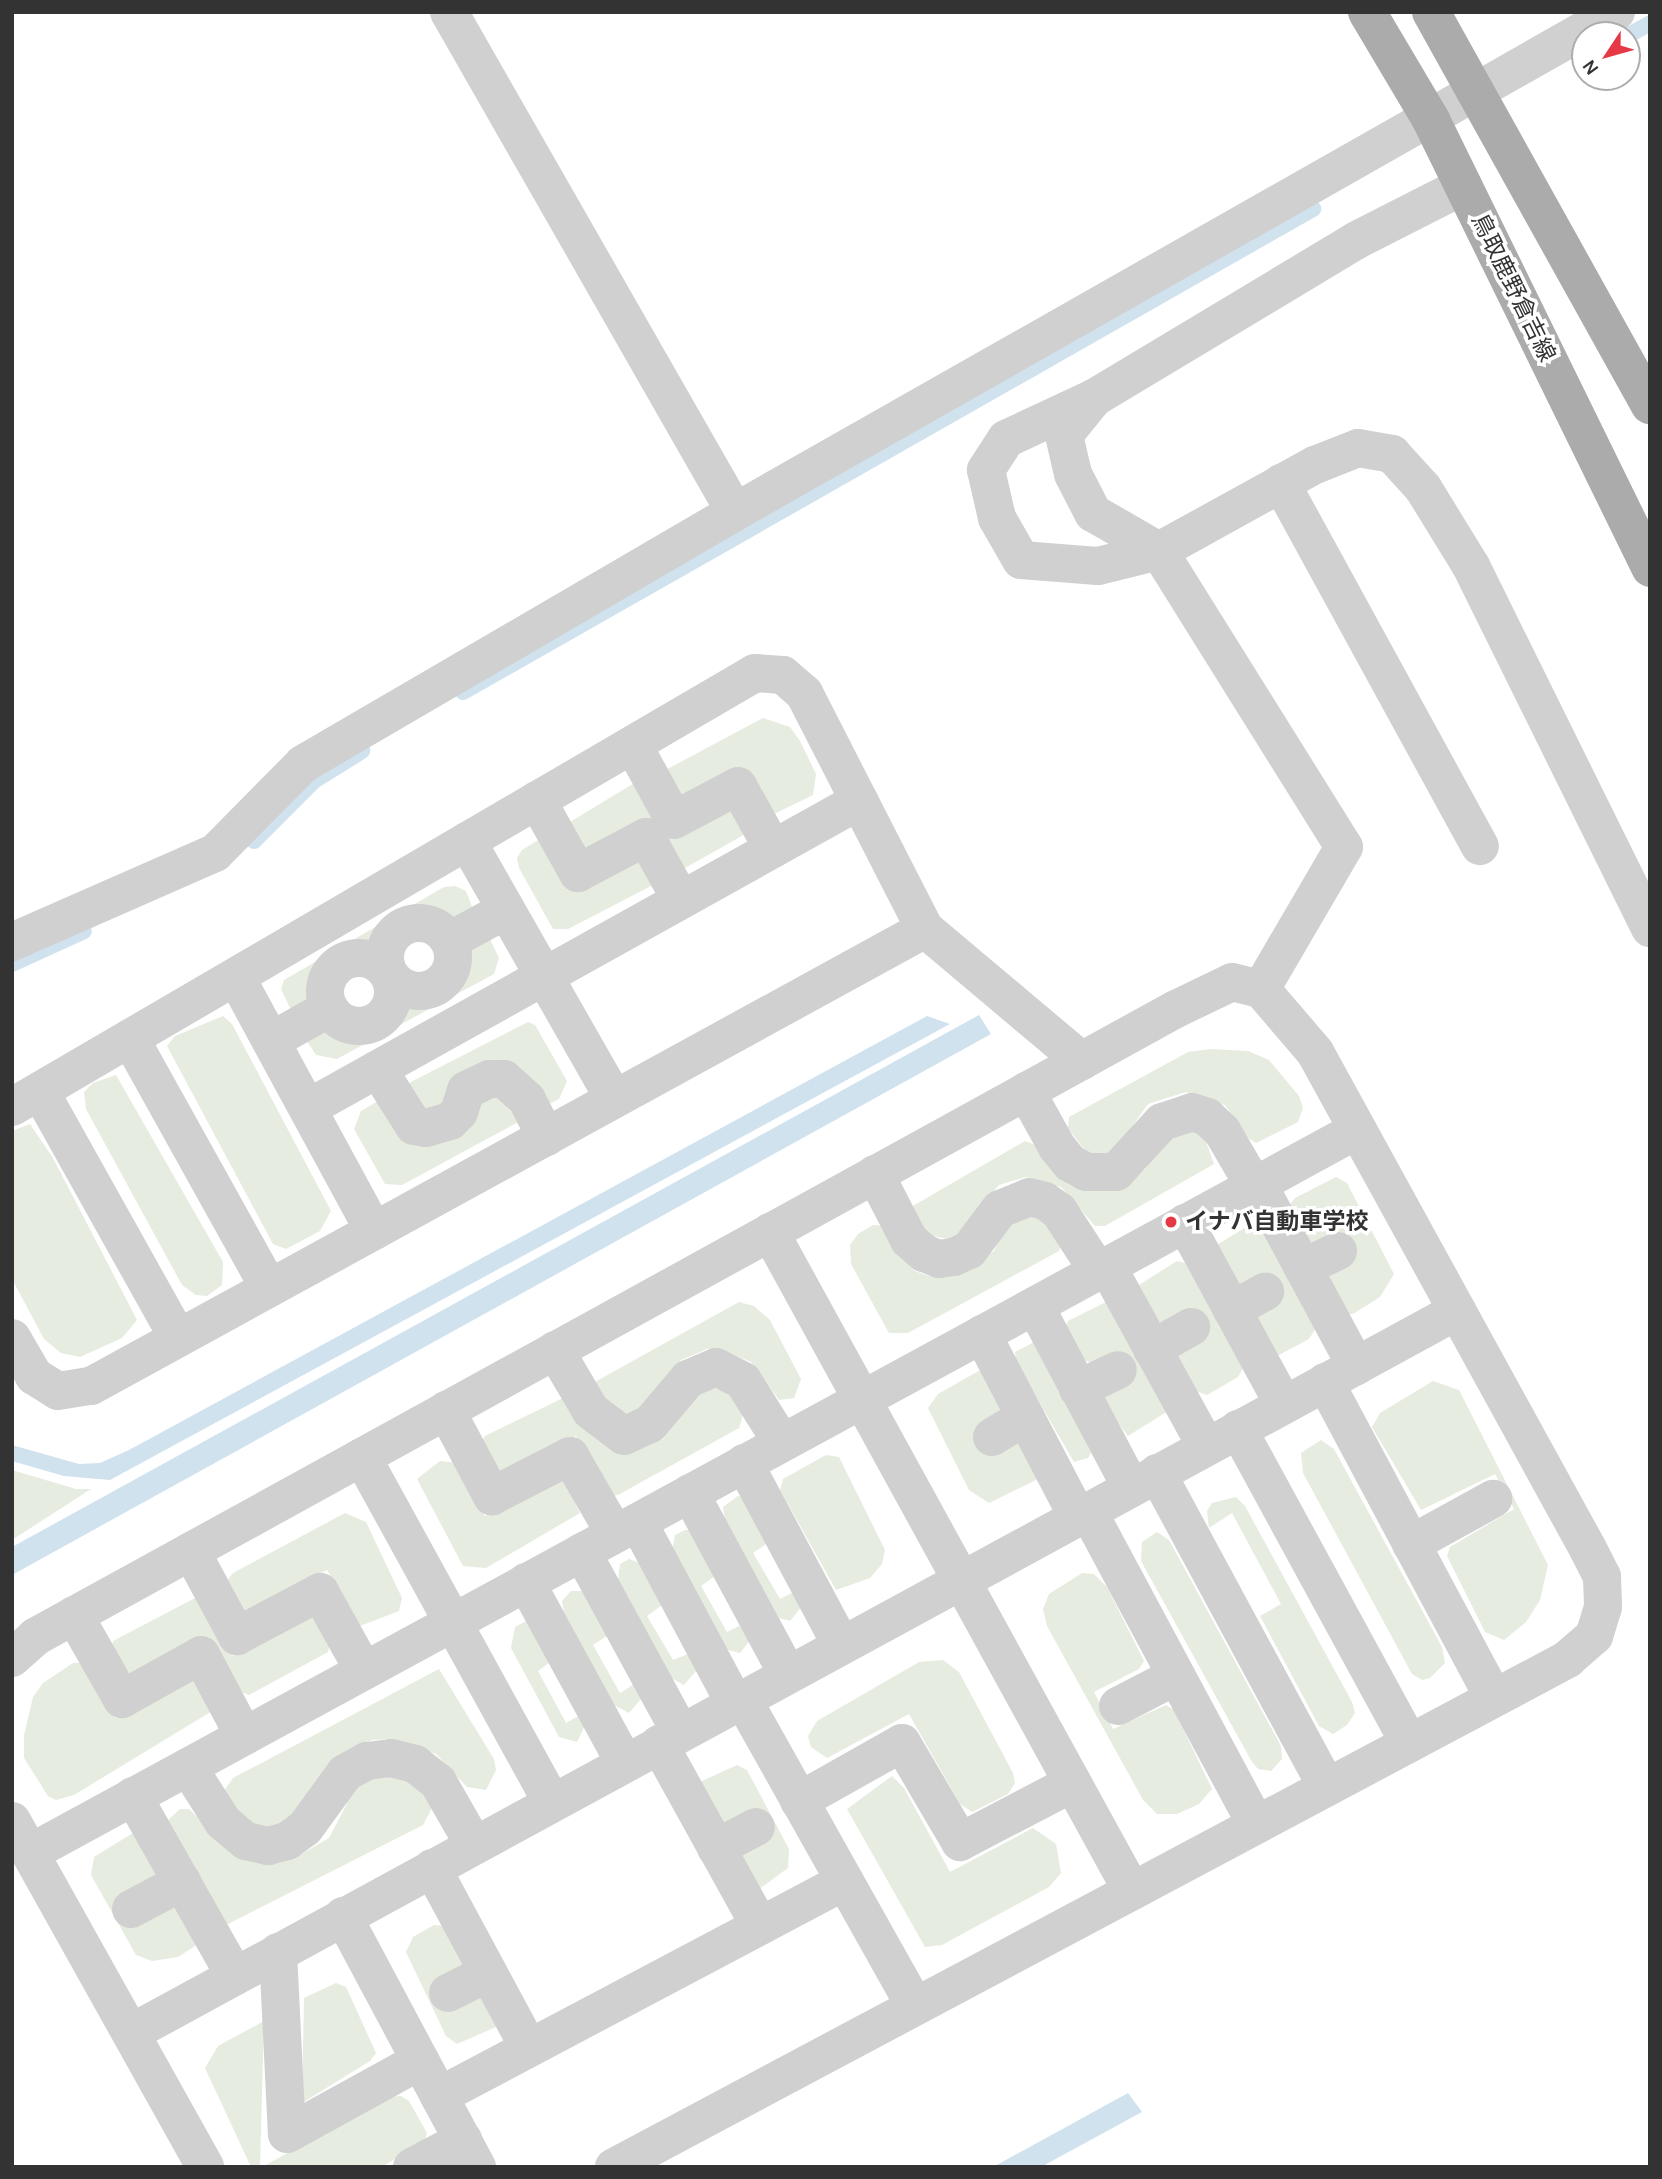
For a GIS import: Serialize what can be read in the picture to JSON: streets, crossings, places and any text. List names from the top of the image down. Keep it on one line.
{"streets":{"main road":["鳥取鹿野倉吉線"]},"places":["イナバ自動車学校"],"north":"bottom left"}
